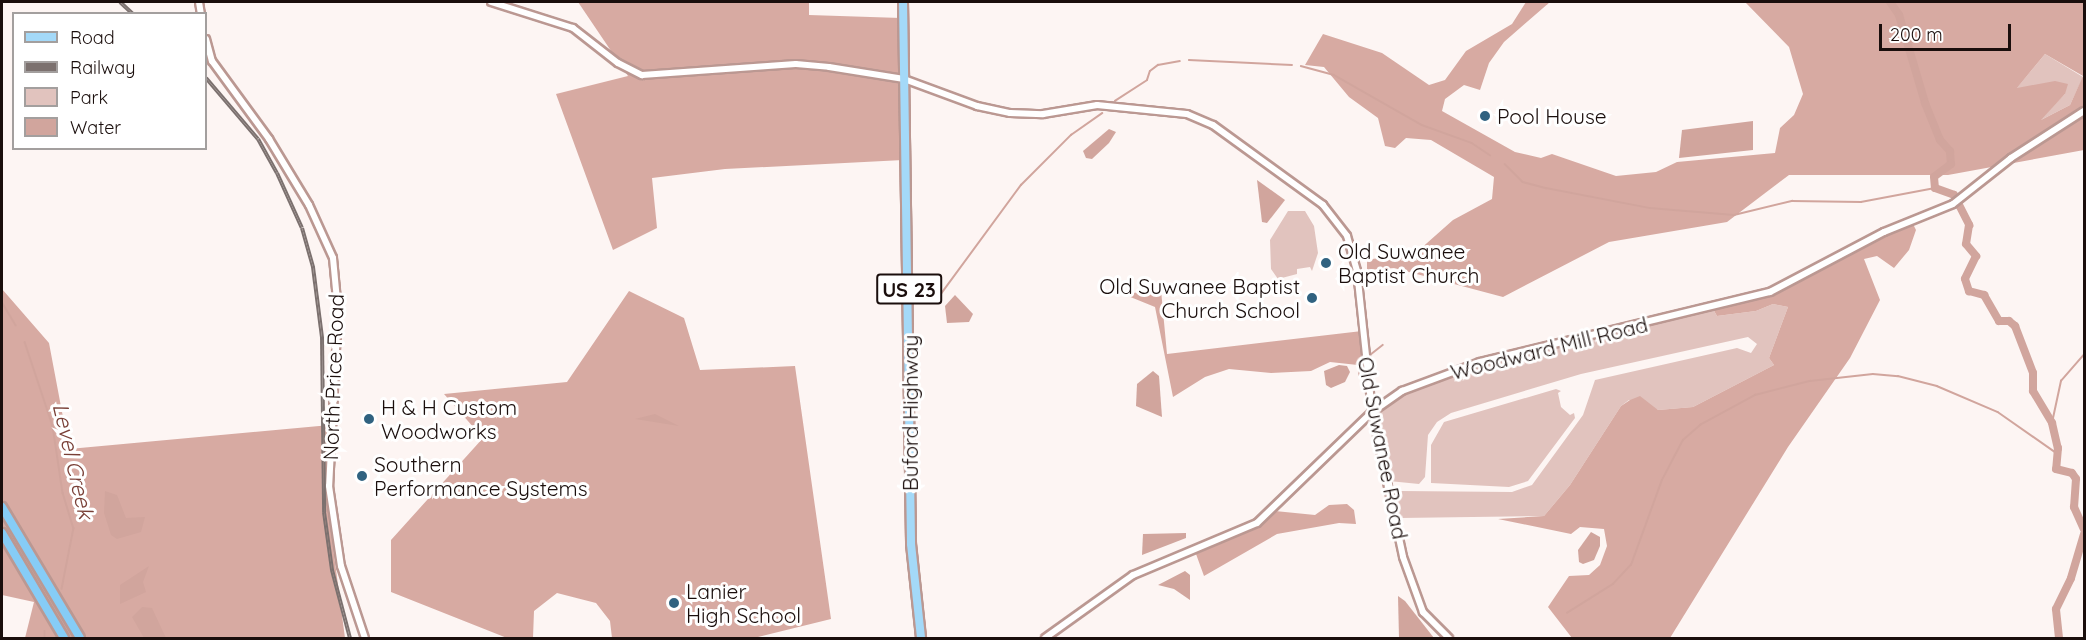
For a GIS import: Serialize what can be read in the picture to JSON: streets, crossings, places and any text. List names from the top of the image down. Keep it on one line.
{"streets":{"main road":["US 23","Buford Highway"],"street":["Woodward Mill Road","North Price Road","Old Suwanee Road"]},"crossings":[["US 23","Buford Highway"],["US 23","Old Suwanee Road"],["Woodward Mill Road","Old Suwanee Road"],["Buford Highway","Old Suwanee Road"]],"water":["Level Creek"],"places":["Pool House","Old Suwanee Baptist Church","Old Suwanee Baptist Church School","H & H Custom Woodworks","Southern Performance Systems","Lanier High School"],"legend":["Road","Railway","Park","Water"],"scale_bar":"200 m"}
